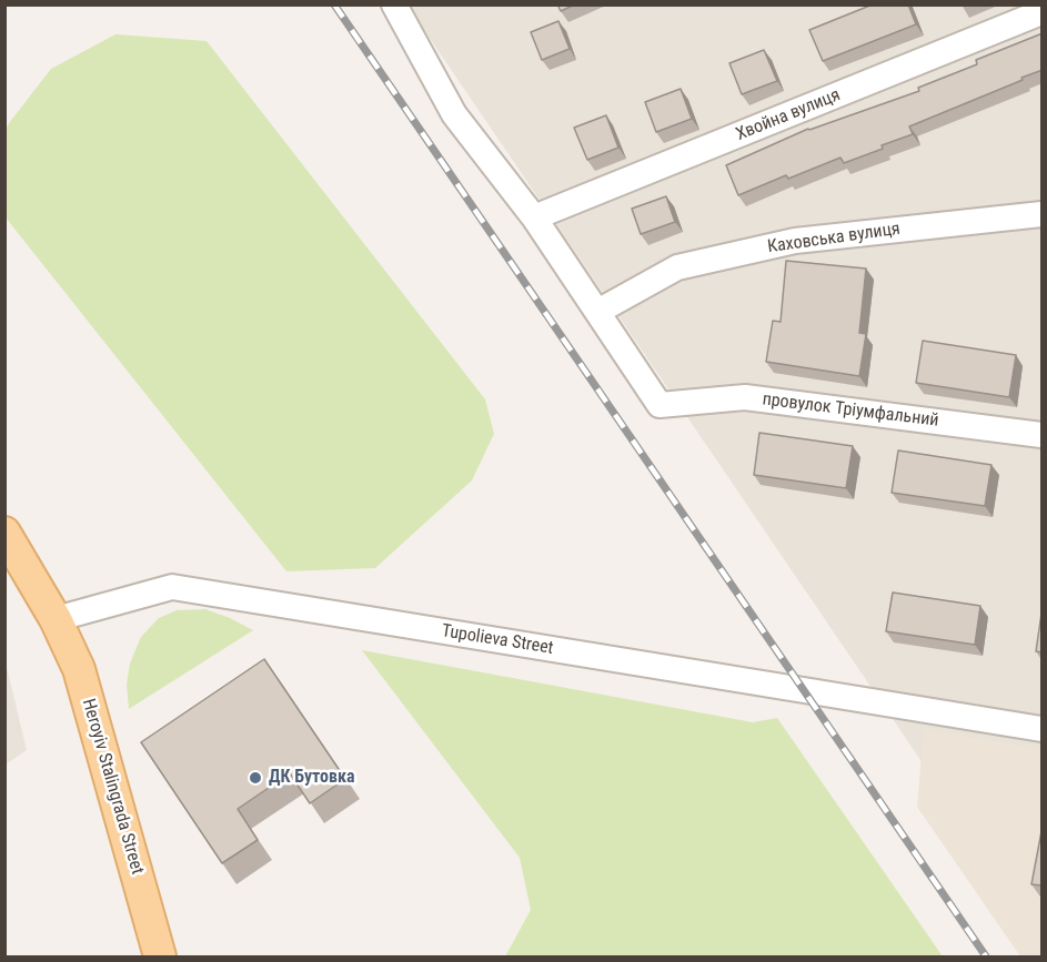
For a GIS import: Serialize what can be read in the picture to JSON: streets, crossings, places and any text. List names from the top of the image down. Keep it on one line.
{"streets":{"main road":["Heroyiv Stalingrada Street"],"street":["Хвойна вулиця","Каховська вулиця","провулок Тріумфальний","Tupolieva Street"]},"crossings":[["Каховська вулиця","провулок Тріумфальний"],["Tupolieva Street","Heroyiv Stalingrada Street"]],"places":["ДК Бутовка"]}
